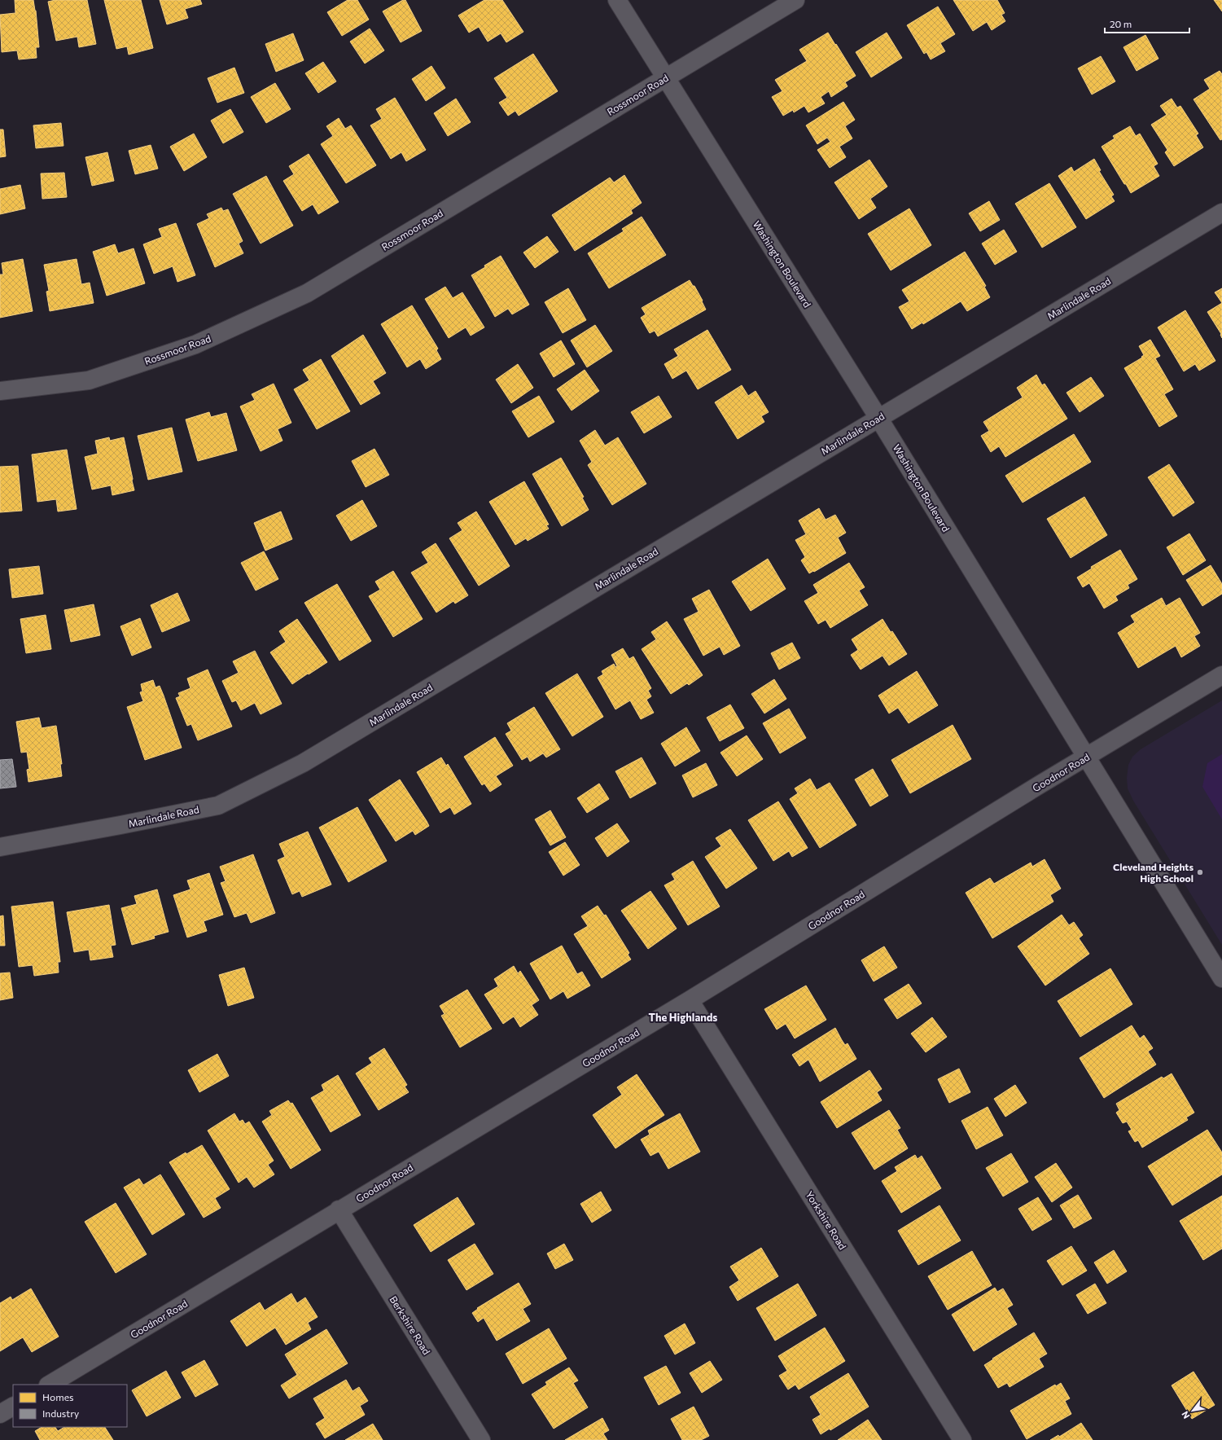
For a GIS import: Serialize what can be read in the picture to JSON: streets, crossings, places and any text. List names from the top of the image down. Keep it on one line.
{"streets":{"street":["Rossmoor Road","Washington Boulevard","Marlindale Road","Goodnor Road","Yorkshire Road","Berkshire Road"]},"crossings":[["Rossmoor Road","Washington Boulevard"],["Washington Boulevard","Marlindale Road"],["Washington Boulevard","Goodnor Road"],["Goodnor Road","Yorkshire Road"],["Goodnor Road","Berkshire Road"]],"districts":["The Highlands"],"places":["Cleveland Heights High School"],"legend":["Homes","Industry"],"scale_bar":"20 m","north":"bottom left"}
